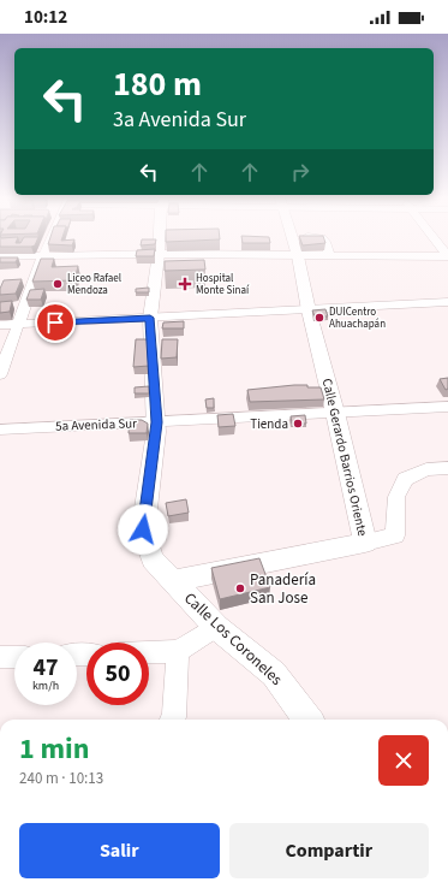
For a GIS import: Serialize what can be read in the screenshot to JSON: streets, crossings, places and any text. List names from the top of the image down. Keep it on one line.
{"streets":{"main road":["Calle Gerardo Barrios Oriente","Calle Los Coroneles"],"street":["5a Avenida Sur"]},"crossings":[["5a Avenida Sur","Calle Gerardo Barrios Oriente"],["5a Avenida Sur","Calle Los Coroneles"],["Calle Gerardo Barrios Oriente","Calle Los Coroneles"]],"places":{"other":["Liceo Rafael Mendoza","DUICentro Ahuachapán","Tienda","Panadería San Jose"],"health":["Hospital Monte Sinaí"]},"page":{"status":"10:12","turn":["180 m","3a Avenida Sur"],"speed":"47 km/h","limit":"50","heading":["1 min","240 m · 10:13"],"buttons":["Salir","Compartir"]}}
